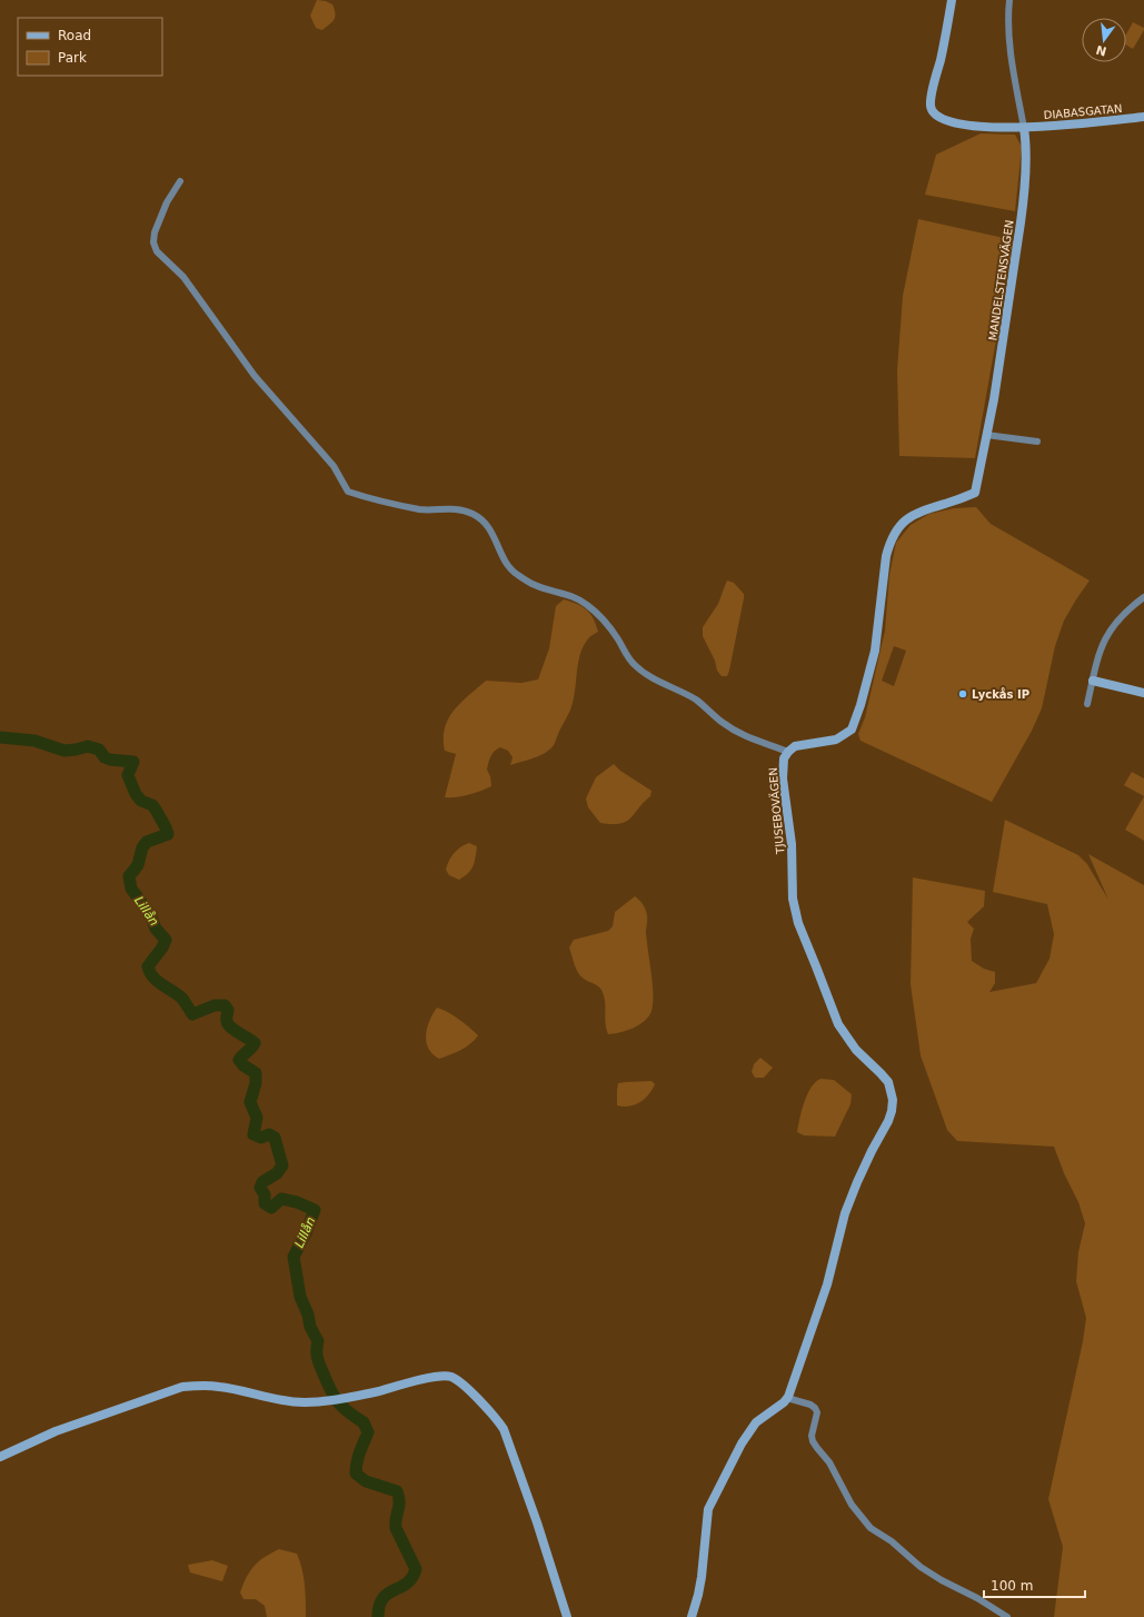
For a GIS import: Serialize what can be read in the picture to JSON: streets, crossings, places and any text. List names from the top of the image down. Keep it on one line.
{"streets":{"street":["DIABASGATAN","MANDELSTENSVÄGEN","TJUSEBOVÄGEN"]},"crossings":[["DIABASGATAN","MANDELSTENSVÄGEN"],["MANDELSTENSVÄGEN","TJUSEBOVÄGEN"]],"water":["Lillån"],"places":["Lyckås IP"],"legend":["Road","Park"],"scale_bar":"100 m","north":"bottom"}
